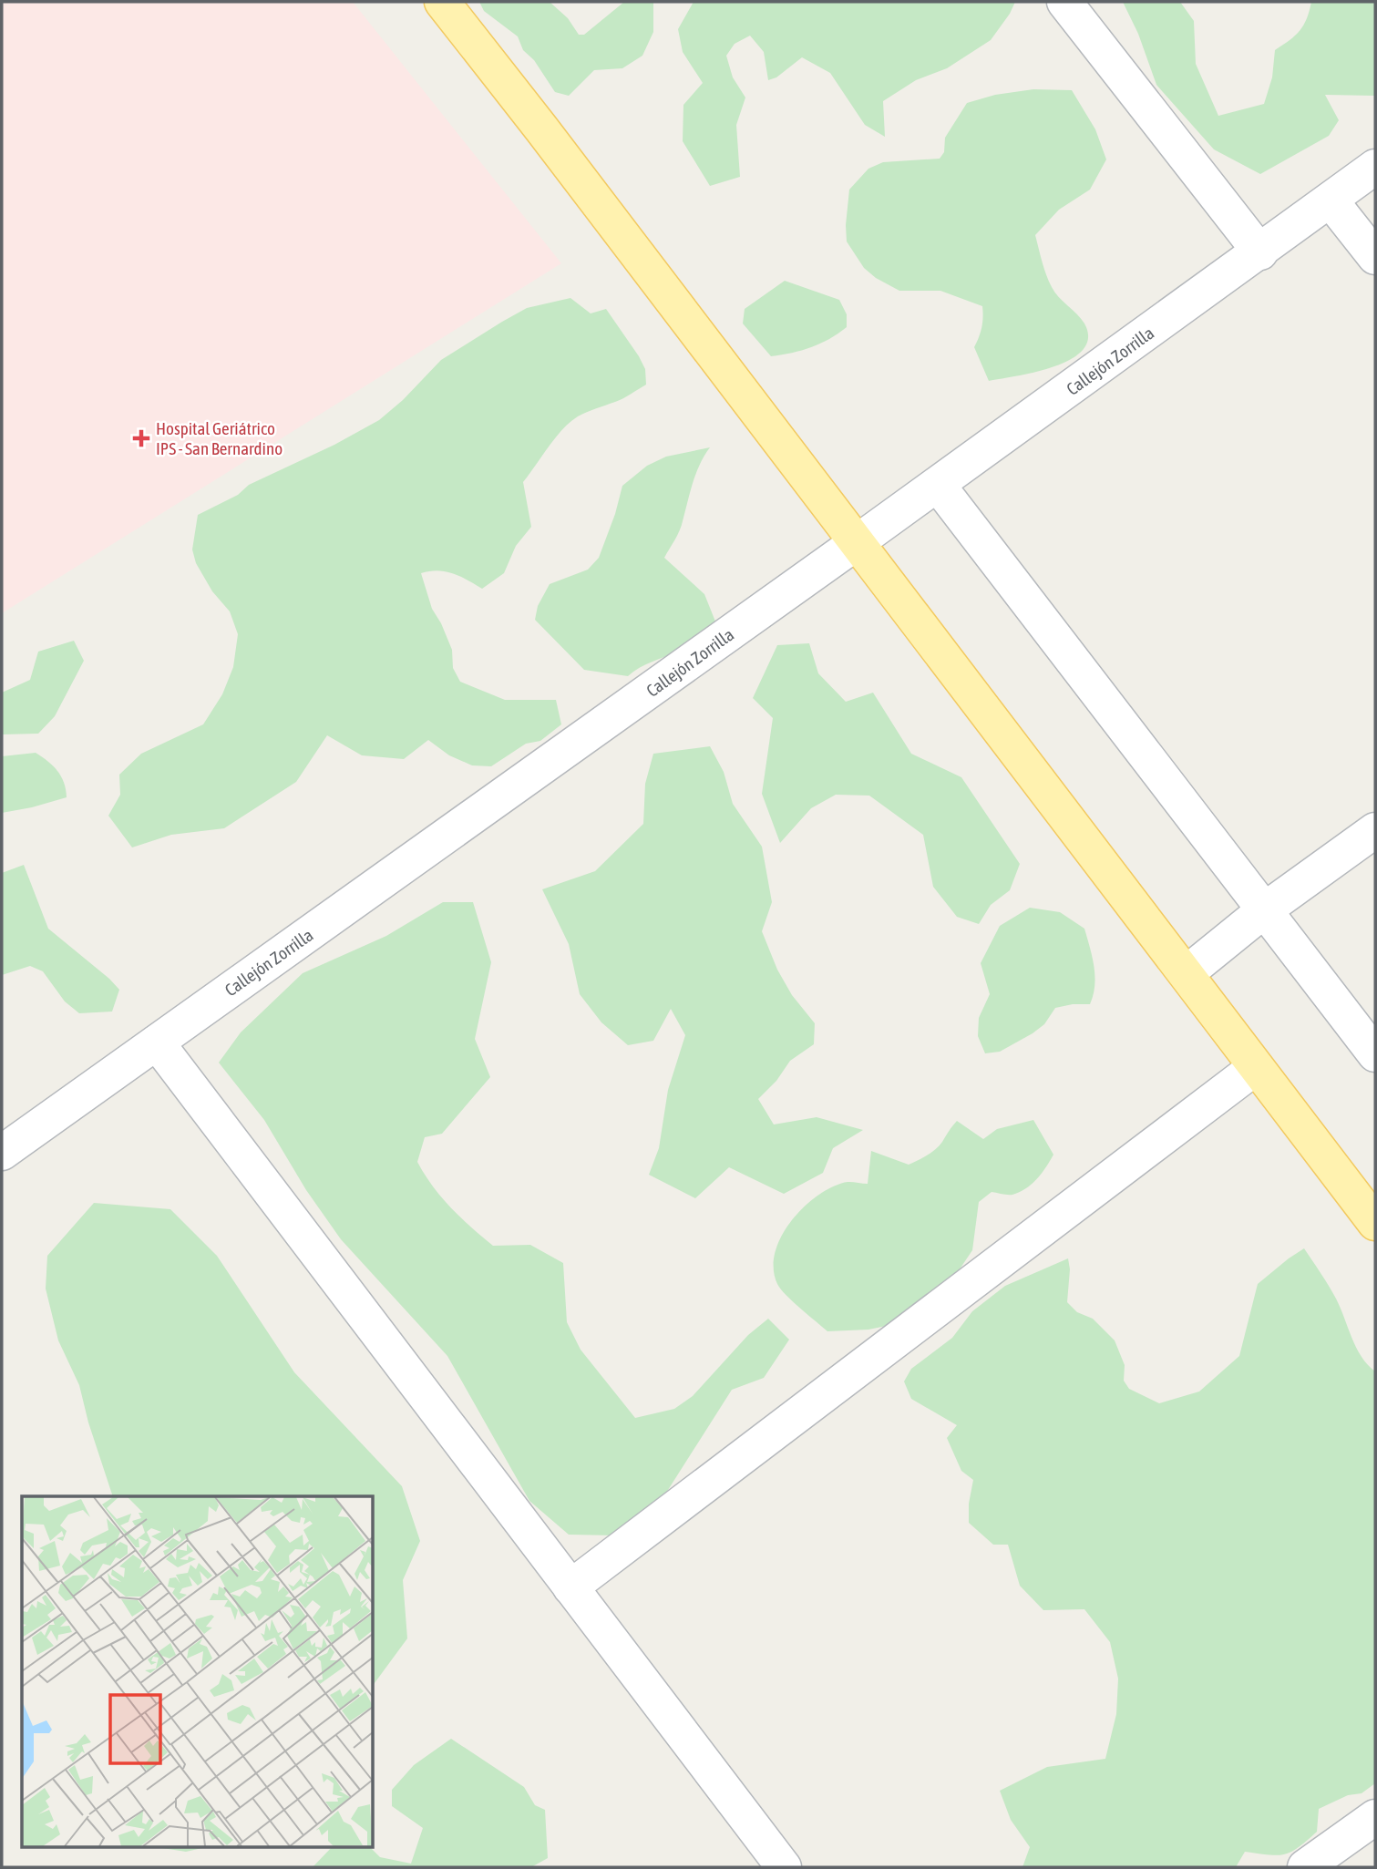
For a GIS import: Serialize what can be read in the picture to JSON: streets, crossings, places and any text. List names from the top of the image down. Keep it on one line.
{"streets":{"street":["Callejón Zorrilla"]},"places":{"health":["Hospital Geriátrico IPS - San Bernardino"]}}
